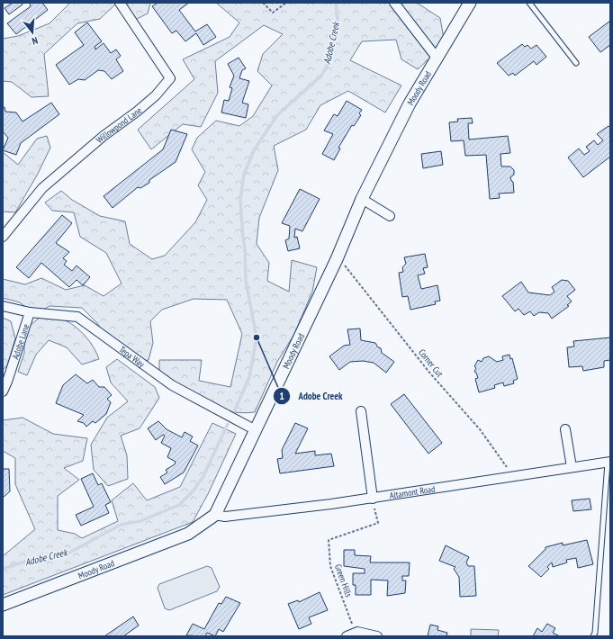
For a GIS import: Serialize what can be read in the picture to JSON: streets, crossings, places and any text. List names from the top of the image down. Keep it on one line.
{"streets":{"street":["Moody Road","Willowpond Lane","Adobe Lane","Tepa Way","Altamont Road"],"path":["Corner Cut","Green Hills"]},"crossings":[["Moody Road","Tepa Way"],["Moody Road","Corner Cut"],["Moody Road","Altamont Road"],["Adobe Lane","Tepa Way"],["Corner Cut","Altamont Road"],["Altamont Road","Green Hills"]],"water":["Adobe Creek"],"places":["Adobe Creek"],"north":"bottom"}
